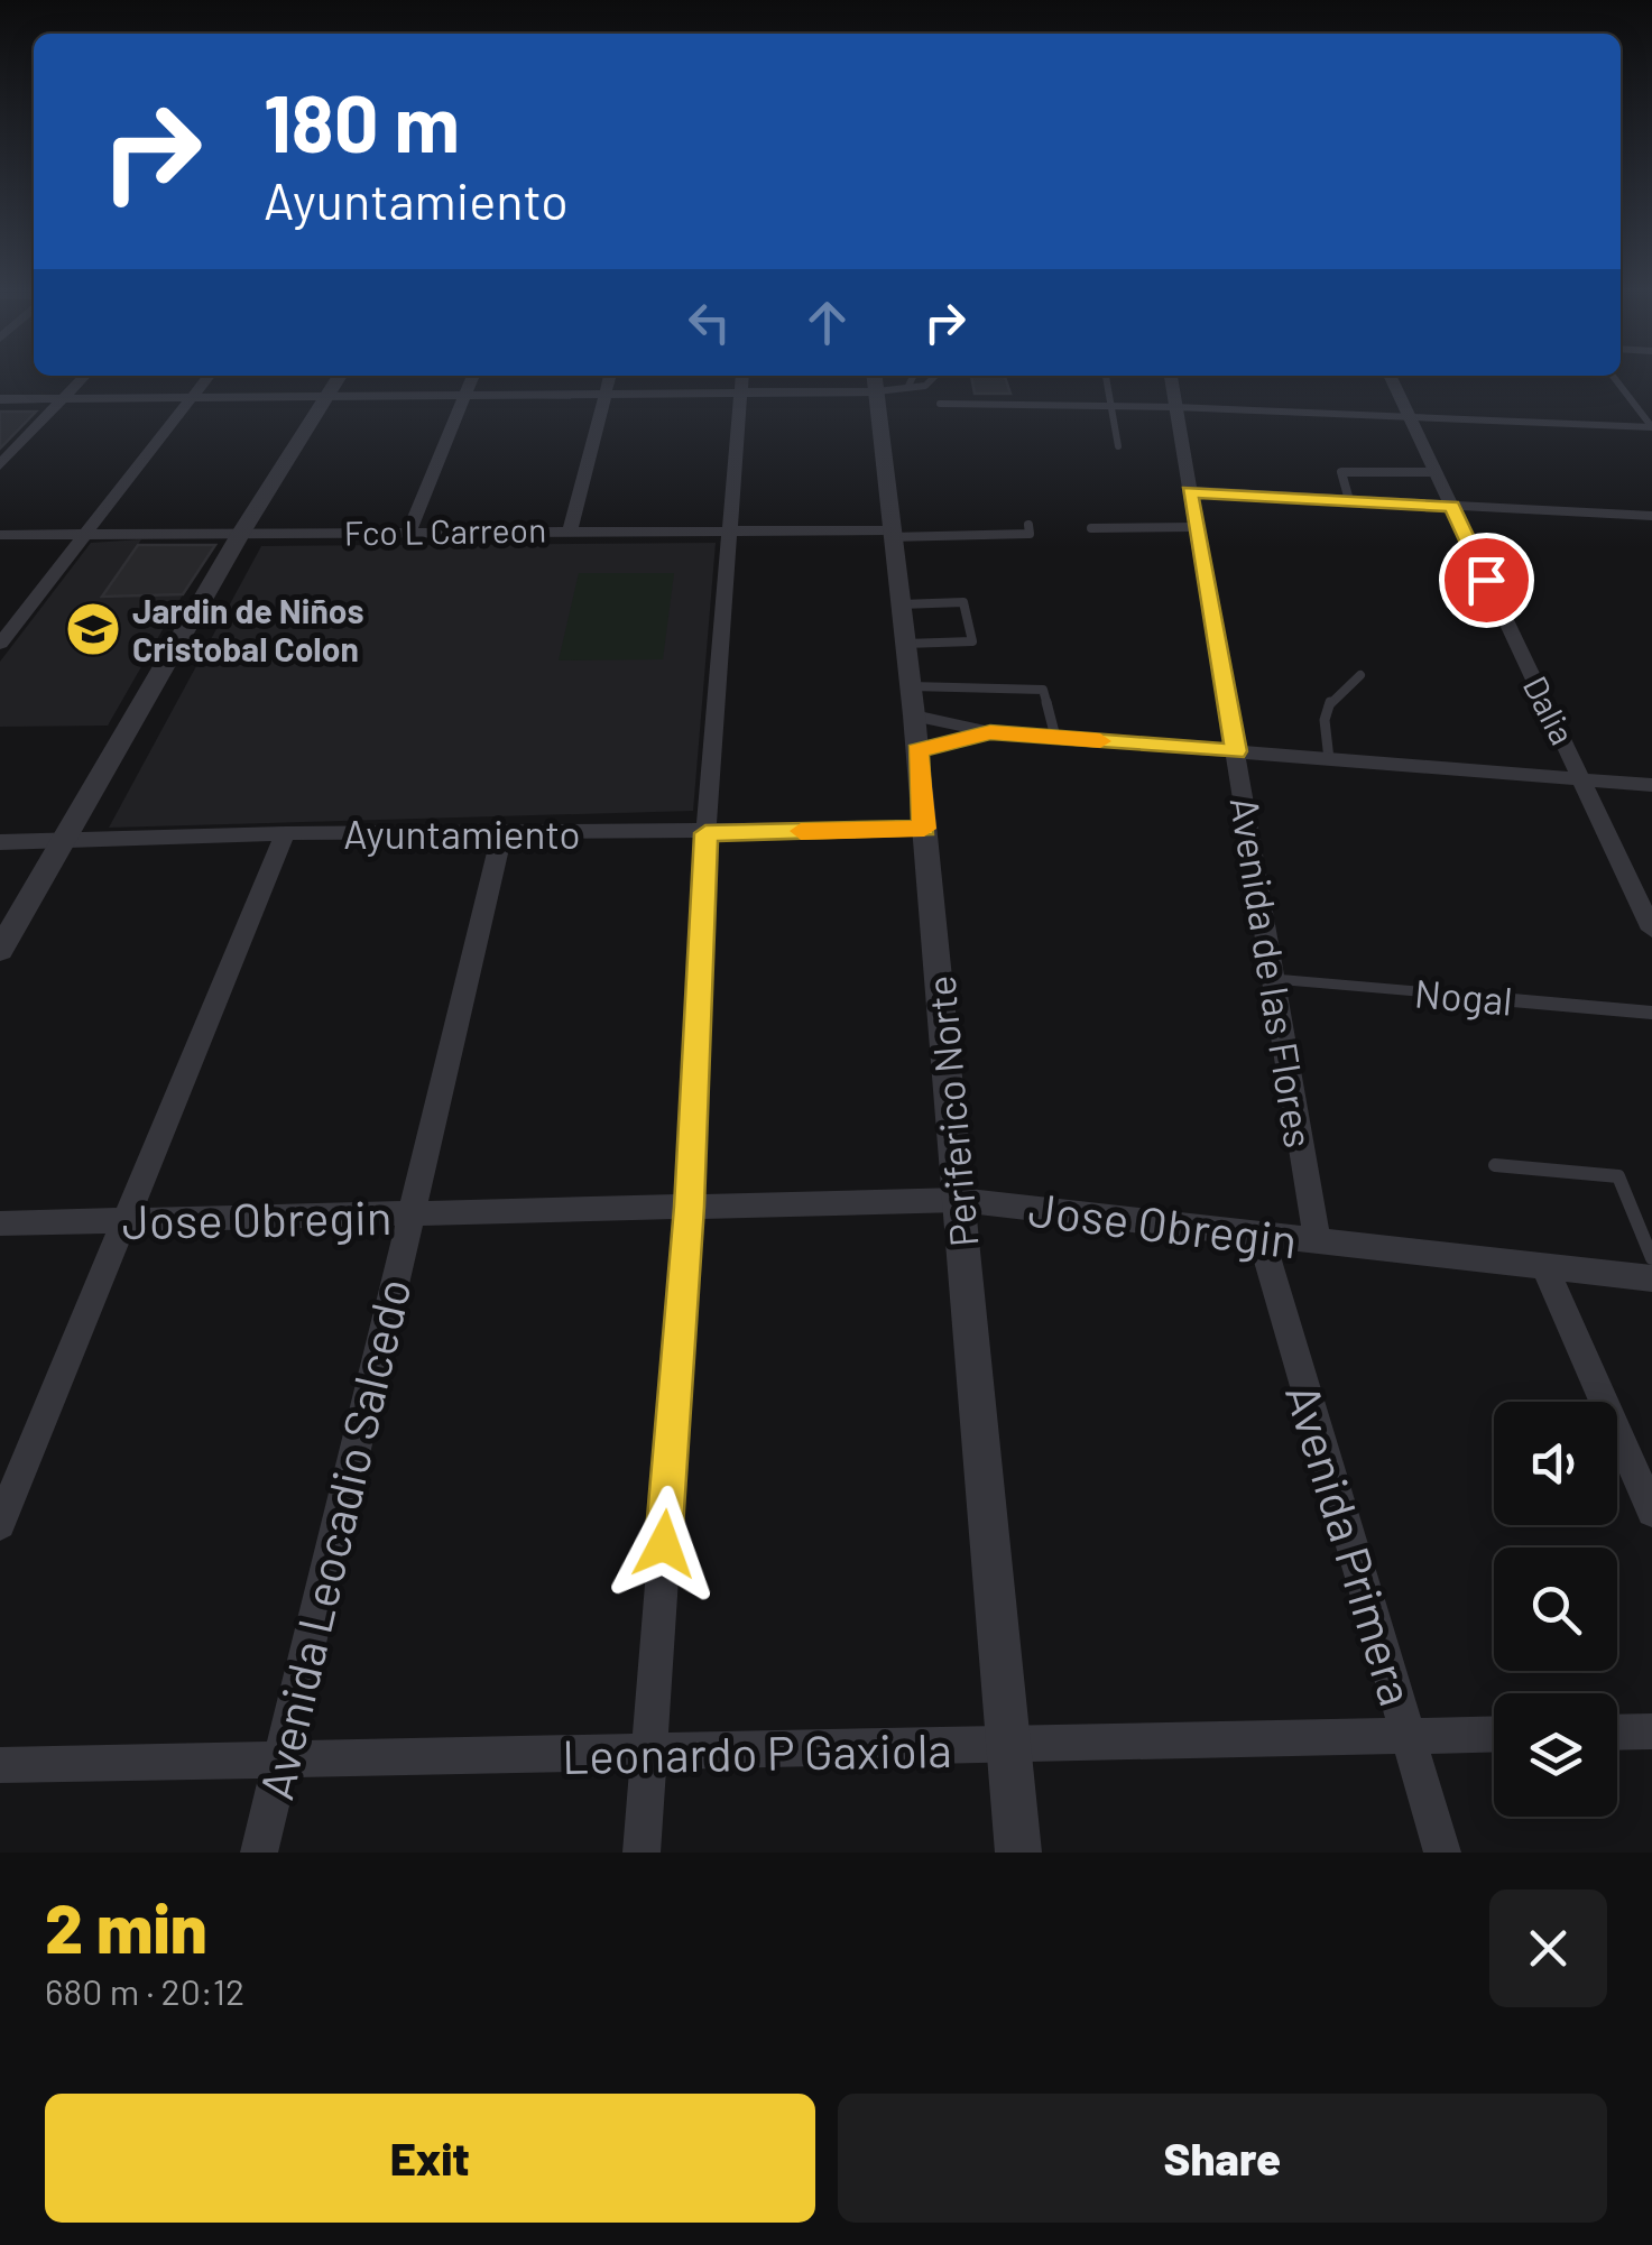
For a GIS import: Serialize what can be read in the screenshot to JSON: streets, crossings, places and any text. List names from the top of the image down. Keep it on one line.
{"streets":{"street":["Fco L Carreon","Dalia","Ayuntamiento","Avenida de las Flores","Periferico Norte","Jose Obregin","Avenida Leocadio Salcedo","Avenida Primera","Leonardo P Gaxiola"],"lane":["Nogal"]},"crossings":[["Fco L Carreon","Periferico Norte"],["Ayuntamiento","Periferico Norte"],["Ayuntamiento","Avenida Leocadio Salcedo"],["Avenida de las Flores","Nogal"],["Avenida de las Flores","Jose Obregin"],["Periferico Norte","Jose Obregin"],["Periferico Norte","Leonardo P Gaxiola"],["Jose Obregin","Avenida Leocadio Salcedo"],["Jose Obregin","Avenida Primera"],["Avenida Leocadio Salcedo","Leonardo P Gaxiola"],["Avenida Primera","Leonardo P Gaxiola"]],"places":{"school or university":["Jardin de Niños Cristobal Colon"]},"page":{"turn":["180 m","Ayuntamiento"],"heading":["2 min","680 m · 20:12"],"buttons":["Exit","Share"]}}
